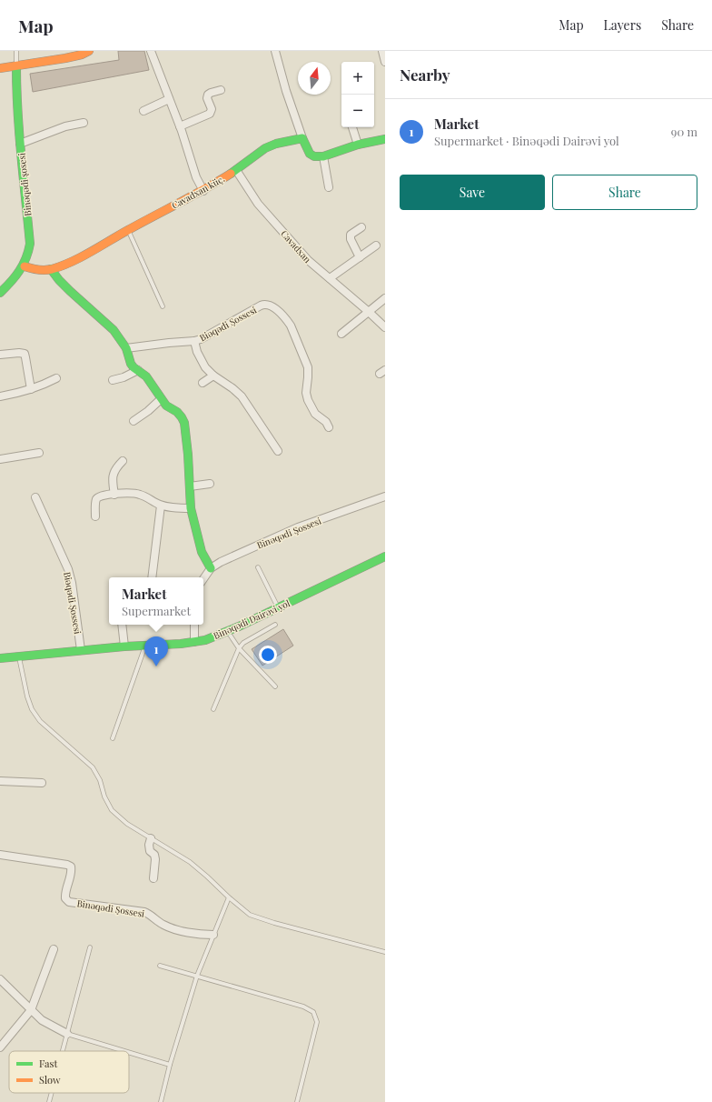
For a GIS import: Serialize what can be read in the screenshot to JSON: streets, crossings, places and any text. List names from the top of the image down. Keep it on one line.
{"streets":{"street":["Binəqədi şosesi","Cavadxan küç.","Cavadxan","Biəqədi Şossesi","Binəqədi Şossesi","Binəqədi Dairəvi yol"]},"crossings":[["Binəqədi şosesi","Cavadxan küç."],["Cavadxan küç.","Cavadxan"],["Biəqədi Şossesi","Binəqədi Dairəvi yol"]],"legend":["Fast","Slow"],"north":"top","page":{"header":"Map","nav":["Map","Layers","Share"],"heading":"Nearby","map_buttons":["+","−"],"list":[{"mark":"1","name":"Market","note":"Supermarket · Binəqədi Dairəvi yol","value":"90 m"}],"buttons":["Save","Share"],"popup":["Market","Supermarket"],"pins":"1"}}
